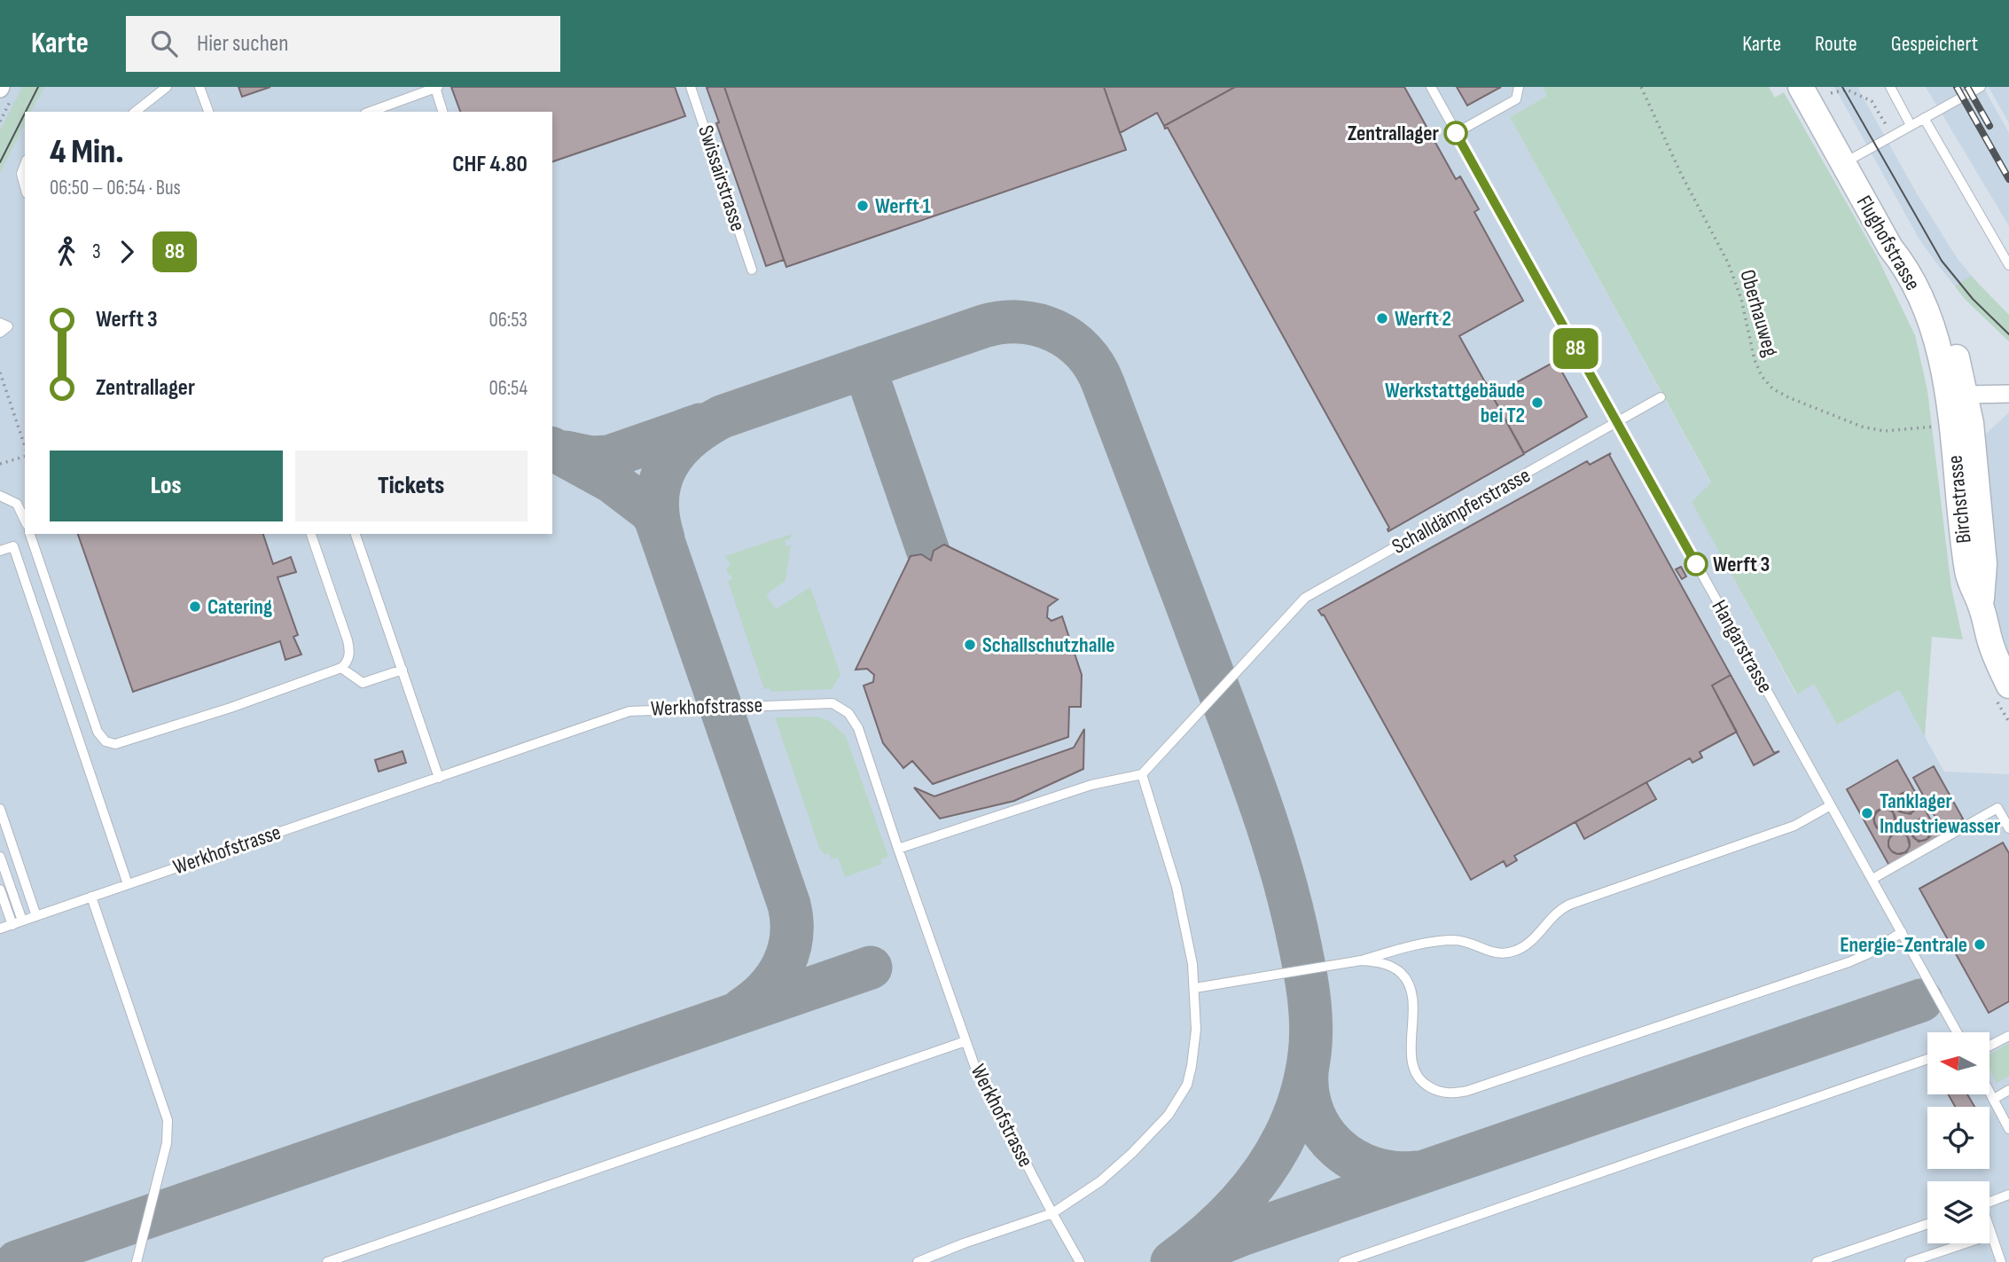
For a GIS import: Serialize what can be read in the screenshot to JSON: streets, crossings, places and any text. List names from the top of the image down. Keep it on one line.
{"streets":{"main road":["Flughofstrasse","Birchstrasse"],"lane":["Swissairstrasse","Schalldämpferstrasse","Hangarstrasse","Werkhofstrasse"],"path":["Oberhauweg"]},"crossings":[["Flughofstrasse","Birchstrasse"],["Schalldämpferstrasse","Hangarstrasse"]],"places":["Zentrallager","Werft 1","Werft 2","Werkstattgebäude bei T2","Werft 3","Catering","Schallschutzhalle","Tanklager Industriewasser","Energie-Zentrale"],"lines":["bus line 88"],"north":"left","page":{"header":"Karte","search":"Hier suchen","nav":["Karte","Route","Gespeichert"],"on_map":"88","heading":["4 Min.","06:50 – 06:54 · Bus","CHF 4.80"],"legs":["3","88"],"list":[{"name":"Werft 3","value":"06:53"},{"name":"Zentrallager","value":"06:54"}],"buttons":["Los","Tickets"]}}
